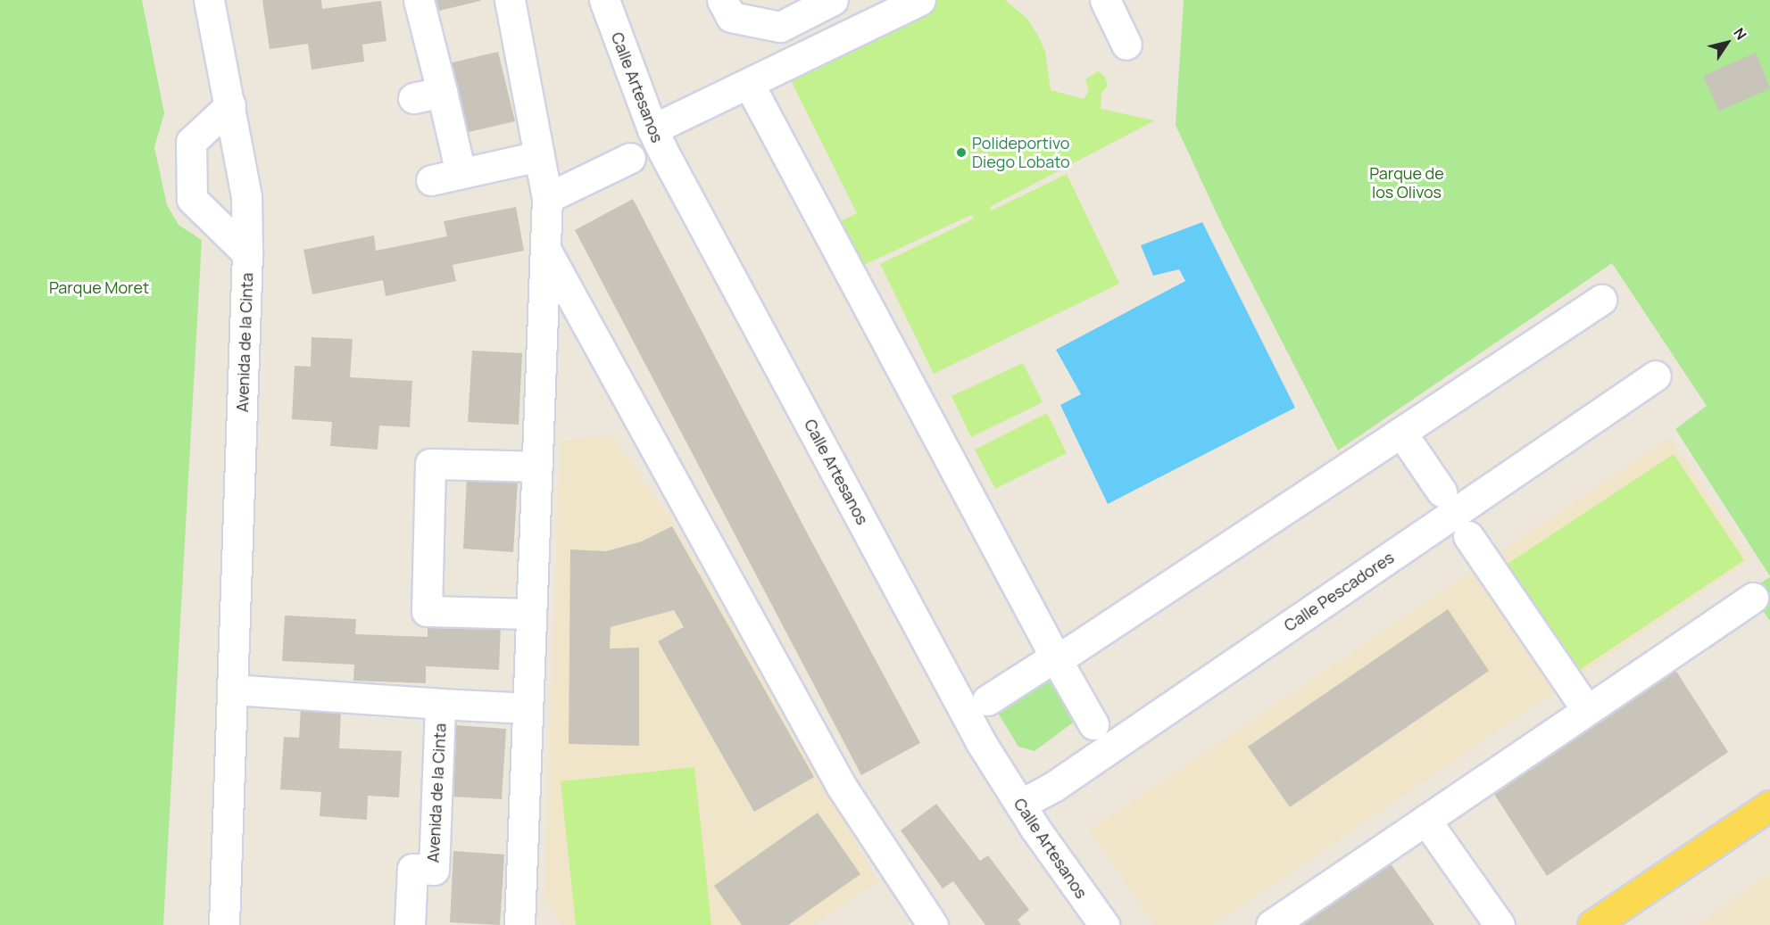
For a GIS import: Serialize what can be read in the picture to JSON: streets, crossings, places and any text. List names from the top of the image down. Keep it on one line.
{"streets":{"street":["Calle Artesanos","Avenida de la Cinta","Calle Pescadores"]},"crossings":[["Calle Artesanos","Calle Pescadores"]],"parks":["Parque de los Olivos","Parque Moret"],"places":["Polideportivo Diego Lobato"],"north":"top right"}
